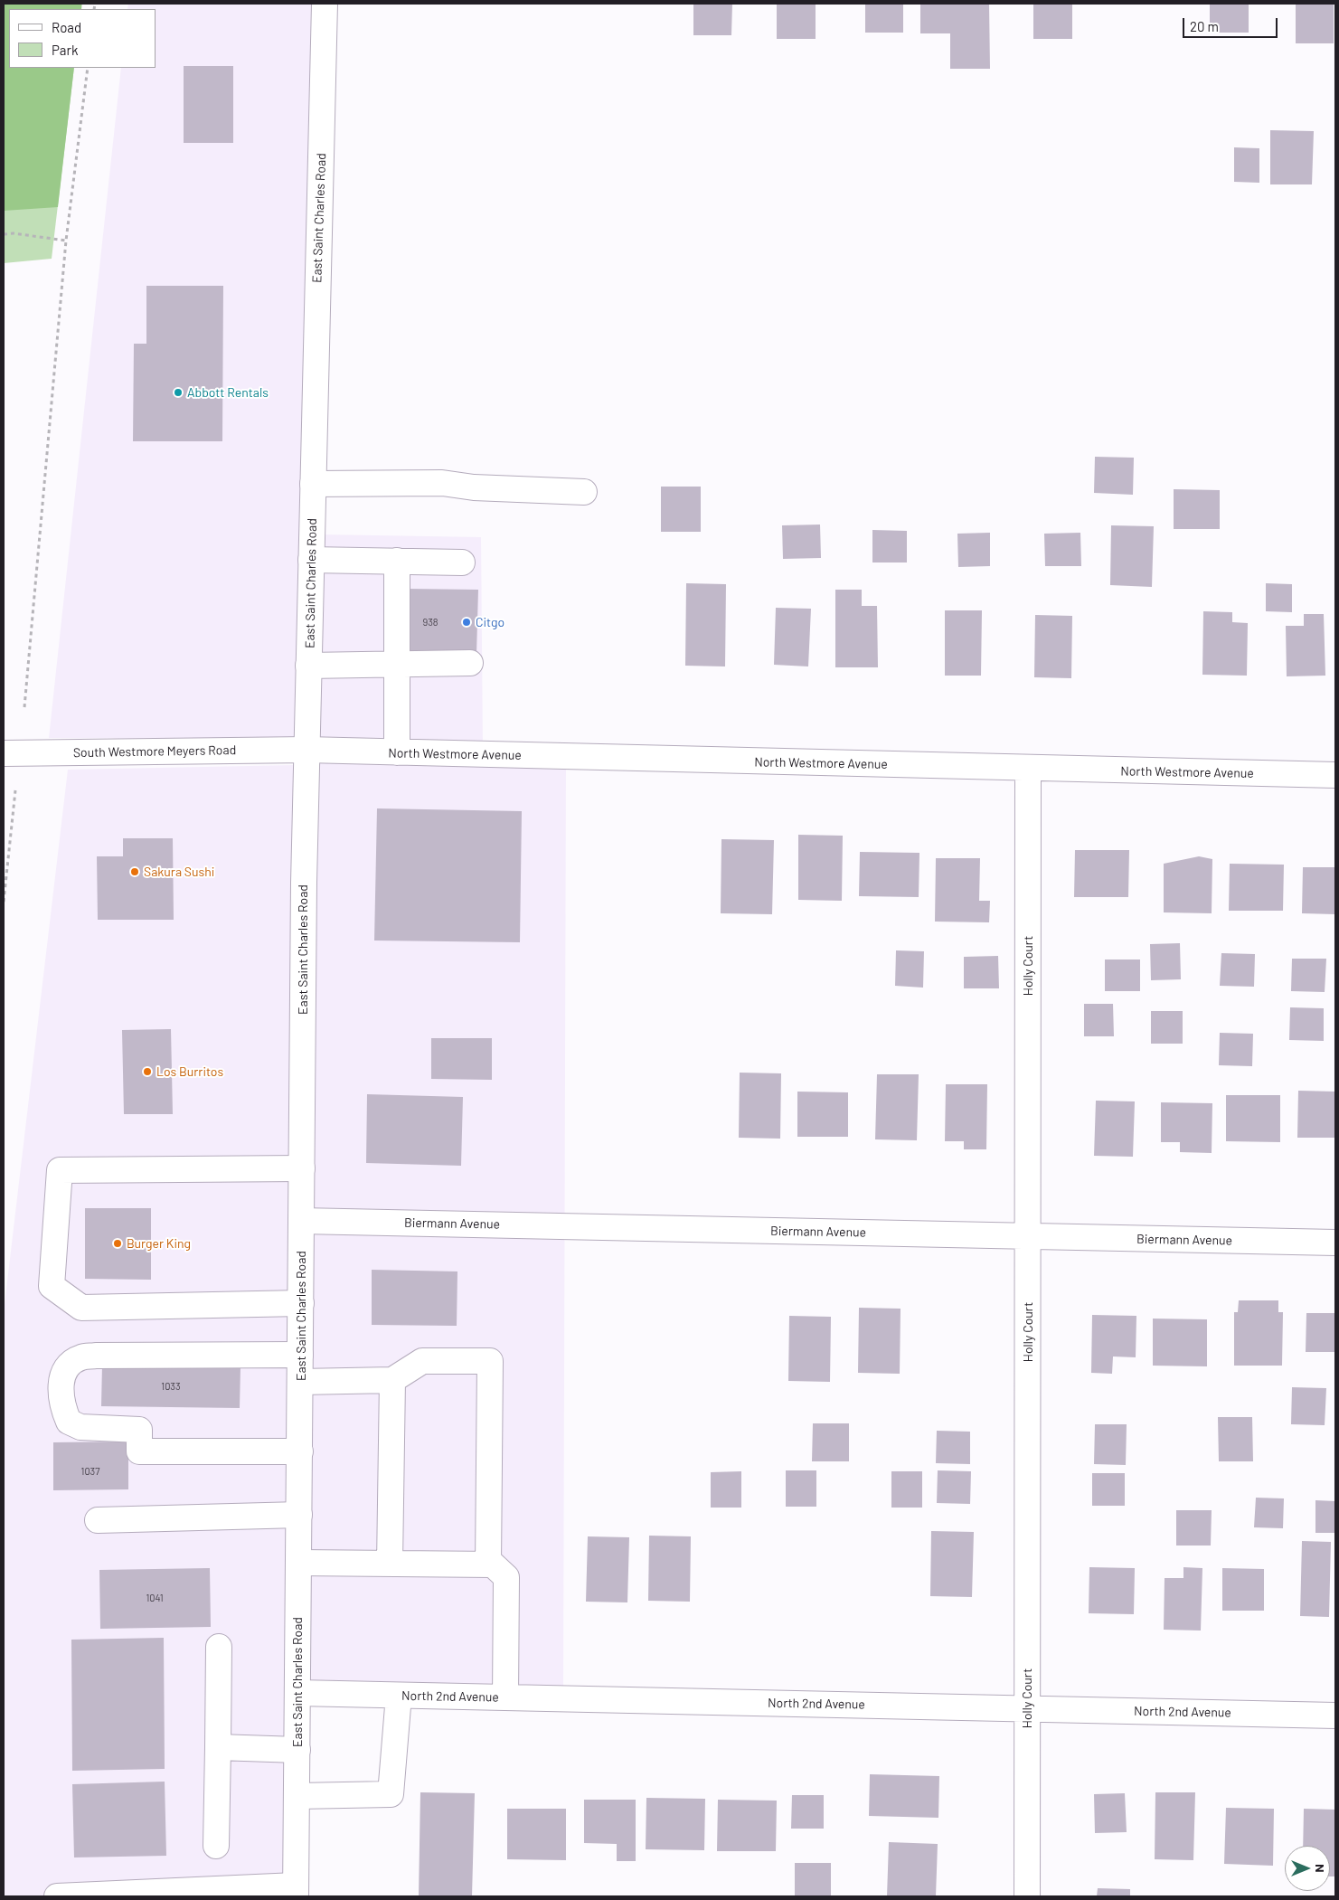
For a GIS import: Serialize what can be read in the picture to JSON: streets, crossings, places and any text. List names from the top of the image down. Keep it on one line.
{"streets":{"street":["East Saint Charles Road","South Westmore Meyers Road","North Westmore Avenue","Holly Court","Biermann Avenue","North 2nd Avenue"]},"crossings":[["East Saint Charles Road","South Westmore Meyers Road"],["East Saint Charles Road","North Westmore Avenue"],["East Saint Charles Road","Biermann Avenue"],["East Saint Charles Road","North 2nd Avenue"],["South Westmore Meyers Road","North Westmore Avenue"],["North Westmore Avenue","Holly Court"],["Holly Court","Biermann Avenue"],["Holly Court","North 2nd Avenue"]],"places":["Abbott Rentals","Citgo","Sakura Sushi","Los Burritos","Burger King"],"house_numbers":["938","1033","1037","1041"],"legend":["Road","Park"],"scale_bar":"20 m","north":"right"}
